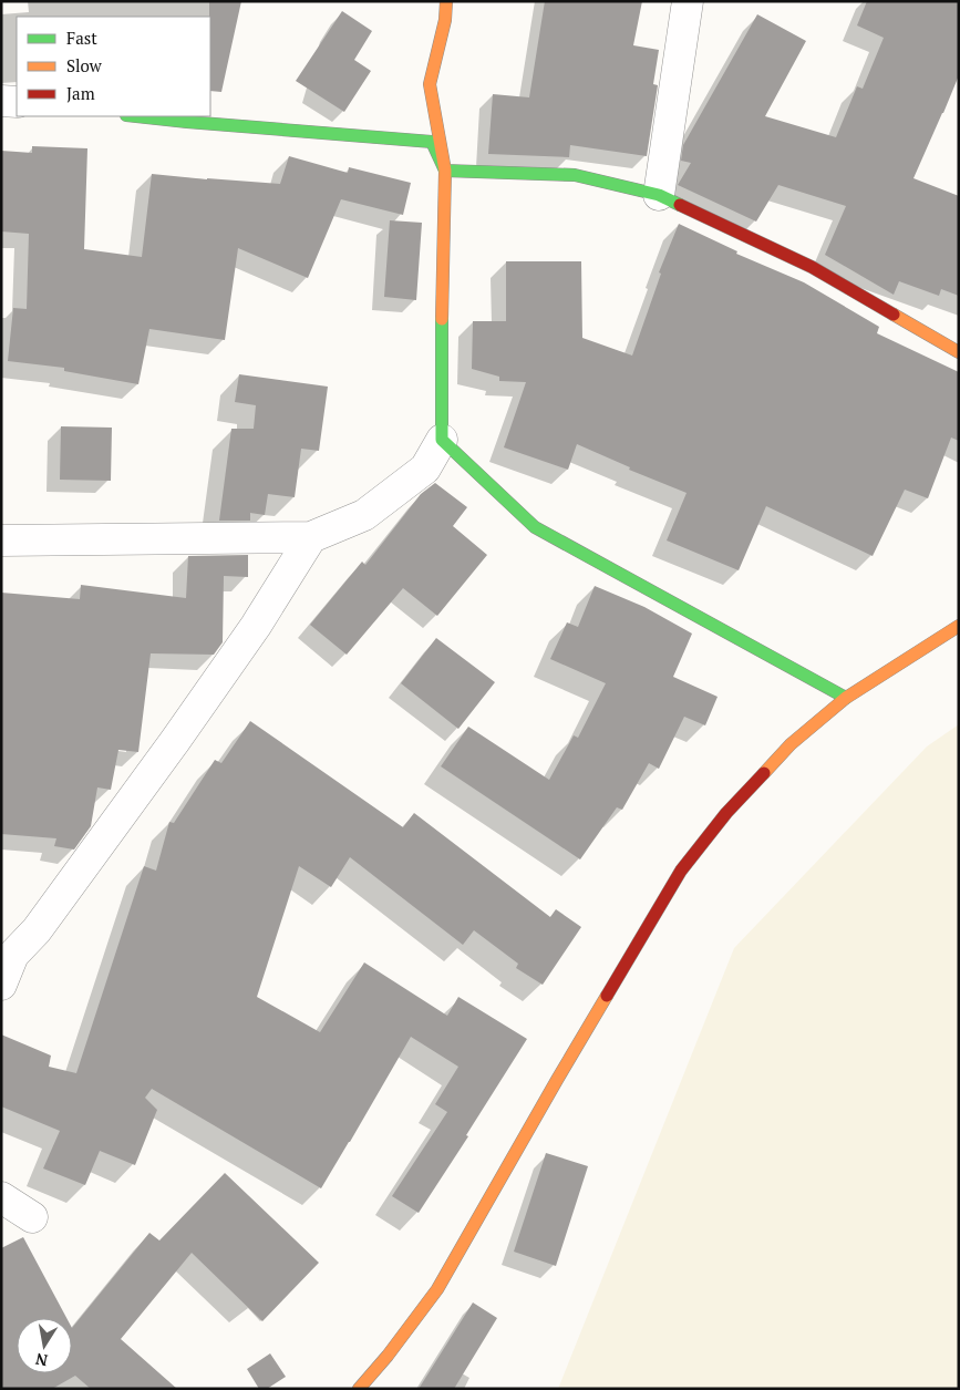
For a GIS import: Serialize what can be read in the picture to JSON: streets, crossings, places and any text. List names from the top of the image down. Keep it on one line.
{"legend":["Fast","Slow","Jam"],"north":"bottom"}
